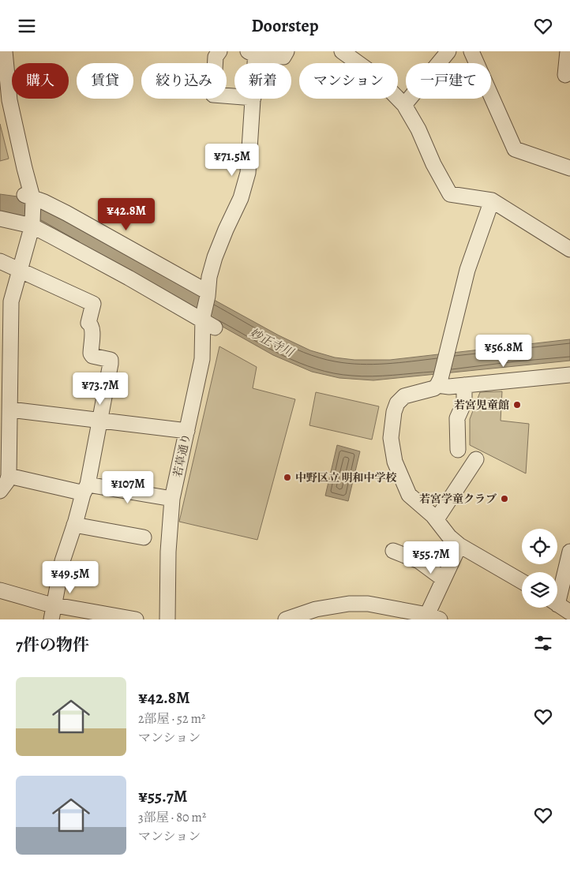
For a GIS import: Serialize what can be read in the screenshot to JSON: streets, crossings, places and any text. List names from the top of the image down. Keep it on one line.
{"streets":{"street":["若草通り"]},"water":["妙正寺川"],"places":["若宮児童館","中野区立 明和中学校","若宮学童クラブ"],"page":{"header":"Doorstep","chip":["購入","賃貸","絞り込み","新着","マンション","一戸建て"],"price":["¥71.5M","¥42.8M","¥56.8M","¥73.7M","¥107M","¥55.7M","¥49.5M"],"heading":"7件の物件","list":[{"name":"¥42.8M","note":"2部屋 · 52 m² · マンション"},{"name":"¥55.7M","note":"3部屋 · 80 m² · マンション"}]}}
